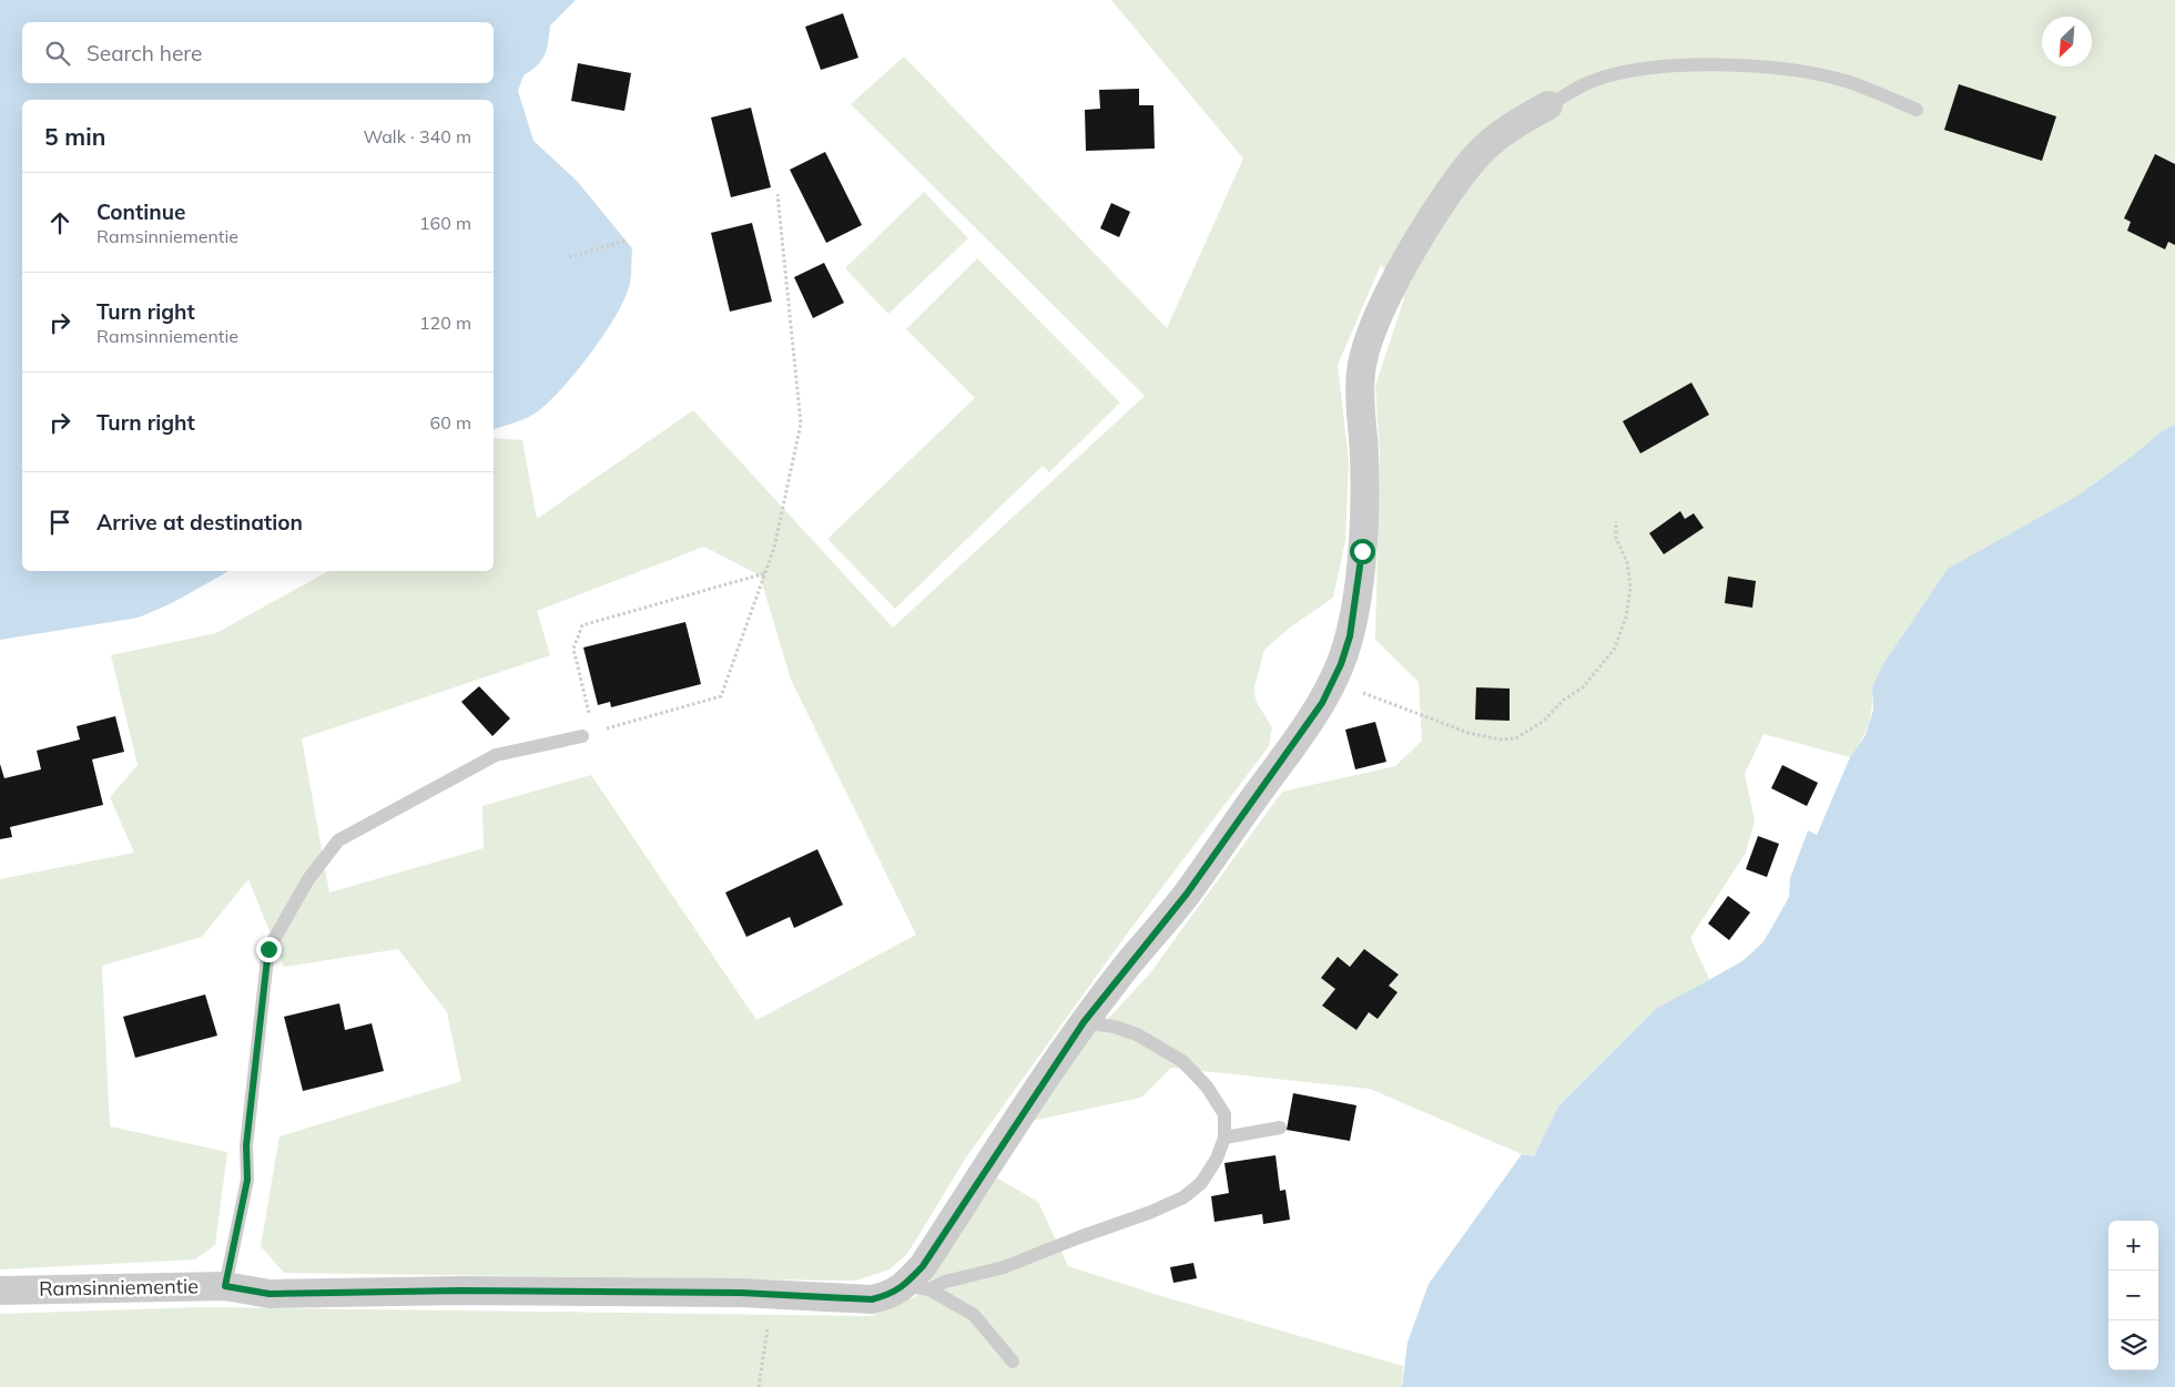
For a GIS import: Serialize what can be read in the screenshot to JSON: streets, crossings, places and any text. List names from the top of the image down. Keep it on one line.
{"streets":{"street":["Ramsinniementie"]},"north":"bottom left","page":{"search":"Search here","heading":["5 min","Walk · 340 m"],"list":[["Continue","Ramsinniementie","160 m"],["Turn right","Ramsinniementie","120 m"],["Turn right","60 m"],"Arrive at destination"],"map_buttons":["+","−"]}}
